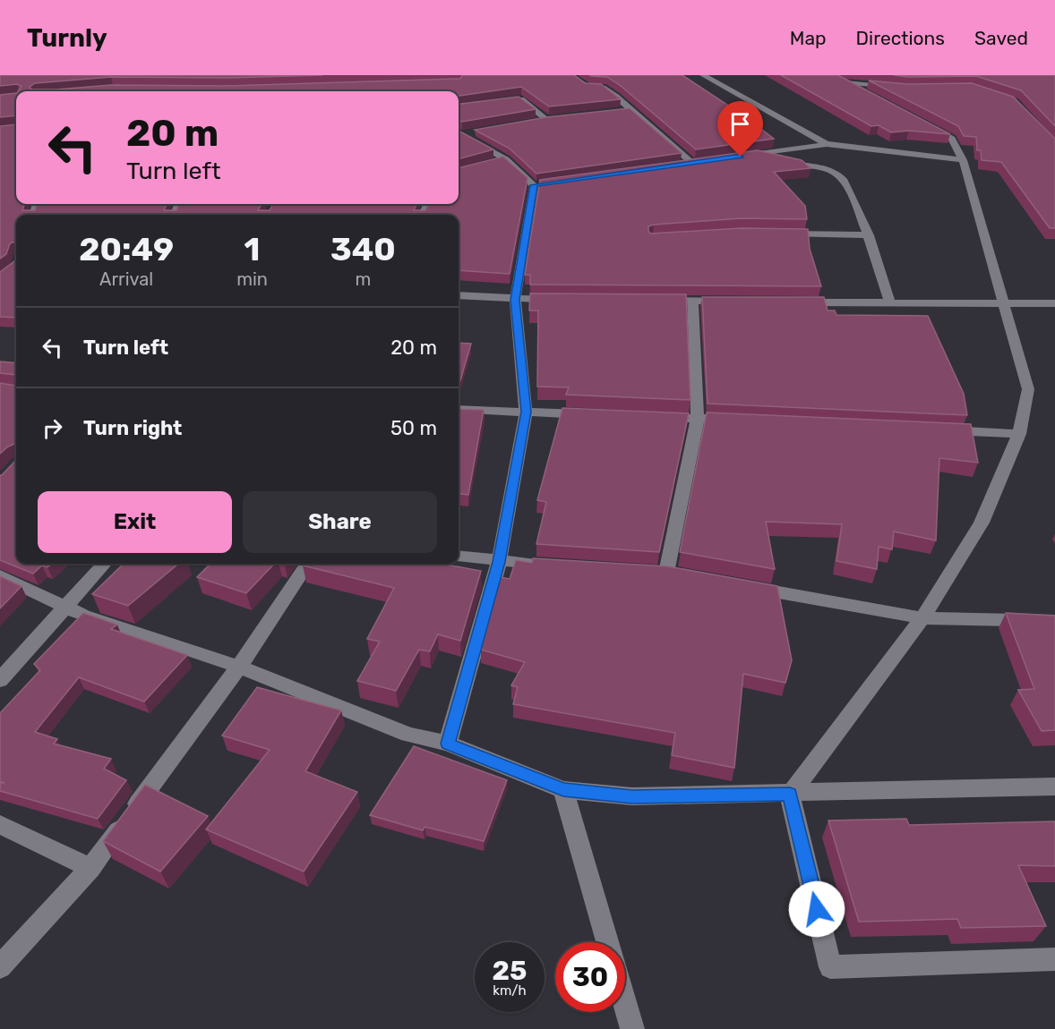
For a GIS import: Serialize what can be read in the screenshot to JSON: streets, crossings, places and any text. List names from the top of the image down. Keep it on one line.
{"page":{"header":"Turnly","nav":["Map","Directions","Saved"],"turn":["20 m","Turn left"],"eta":["20:49","Arrival","1","min","340","m"],"list":[{"name":"Turn left","value":"20 m"},{"name":"Turn right","value":"50 m"}],"buttons":["Exit","Share"],"speed":"25 km/h","limit":"30"}}
